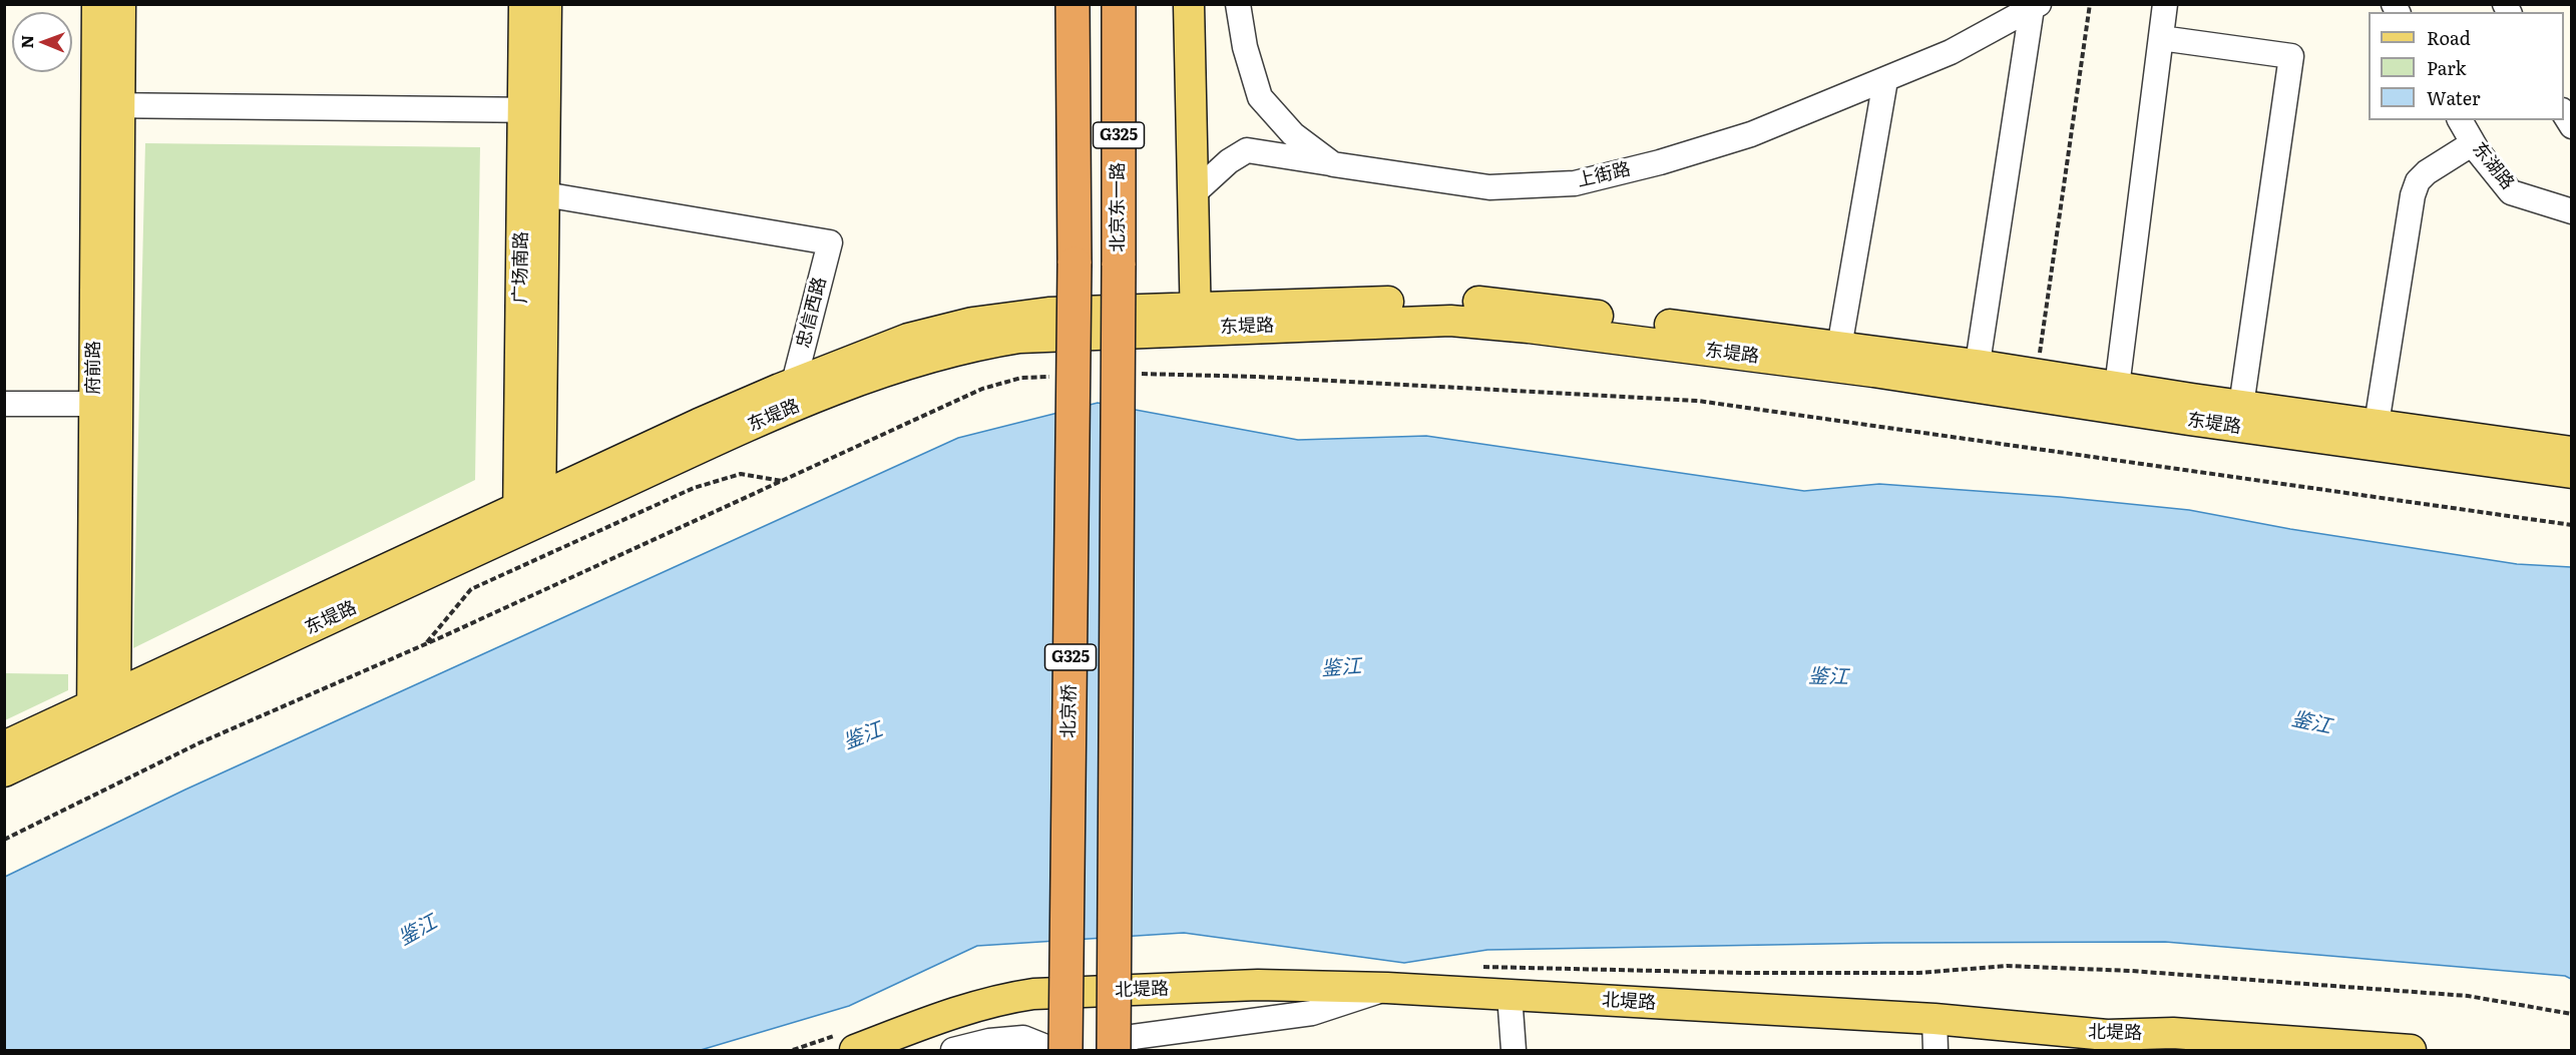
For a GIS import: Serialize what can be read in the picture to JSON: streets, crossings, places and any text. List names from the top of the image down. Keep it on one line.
{"streets":{"highway":["G325","北京东一路","北京桥"],"main road":["广场南路","东堤路","府前路","北堤路"],"street":["东湖路","上街路","忠信西路"]},"crossings":[["广场南路","忠信西路"],["广场南路","东堤路"],["忠信西路","东堤路"],["东堤路","府前路"]],"water":["鉴江"],"legend":["Road","Park","Water"],"north":"left"}
